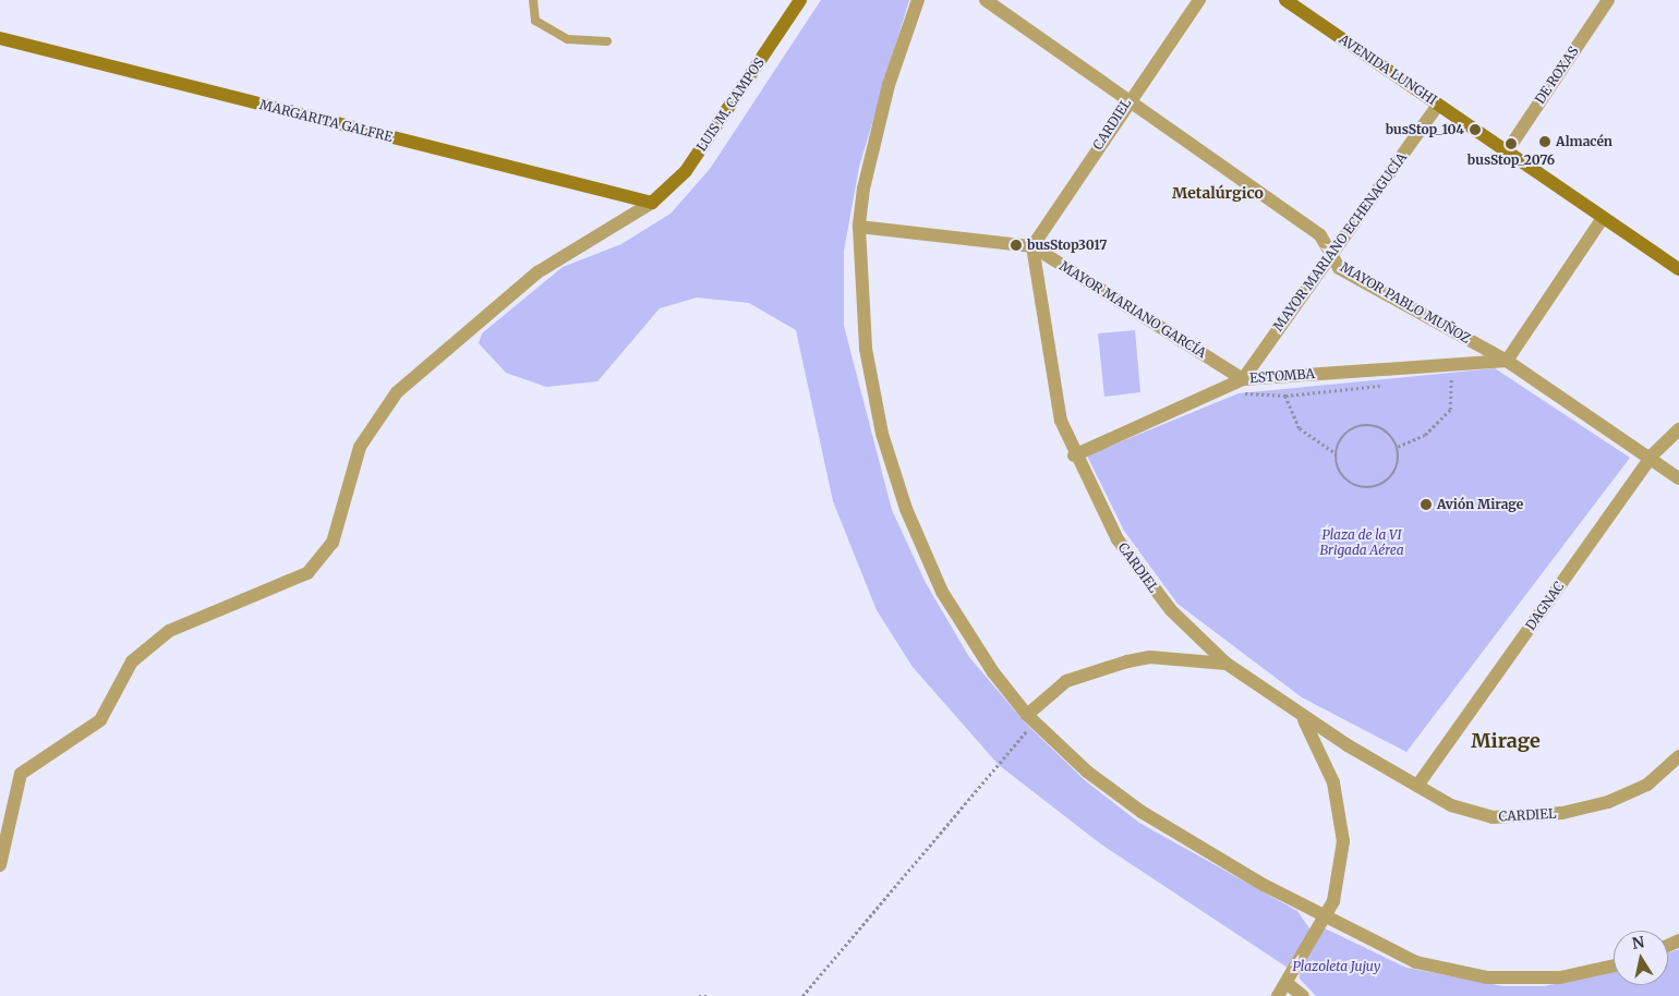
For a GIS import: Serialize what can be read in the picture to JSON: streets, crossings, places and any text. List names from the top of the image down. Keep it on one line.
{"streets":{"street":["AVENIDA LUNGHI","DE ROXAS","LUIS M. CAMPOS","MARGARITA GALFRE","CARDIEL","MAYOR MARIANO ECHENAGUCÍA","MAYOR PABLO MUÑOZ","MAYOR MARIANO GARCÍA","ESTOMBA","DAGNAC"]},"crossings":[["AVENIDA LUNGHI","DE ROXAS"],["AVENIDA LUNGHI","MAYOR MARIANO ECHENAGUCÍA"],["LUIS M. CAMPOS","MARGARITA GALFRE"],["CARDIEL","MAYOR PABLO MUÑOZ"],["CARDIEL","MAYOR MARIANO GARCÍA"],["CARDIEL","ESTOMBA"],["CARDIEL","DAGNAC"],["MAYOR MARIANO ECHENAGUCÍA","MAYOR PABLO MUÑOZ"],["MAYOR MARIANO ECHENAGUCÍA","MAYOR MARIANO GARCÍA"],["MAYOR MARIANO ECHENAGUCÍA","ESTOMBA"],["MAYOR PABLO MUÑOZ","ESTOMBA"],["MAYOR PABLO MUÑOZ","DAGNAC"],["MAYOR MARIANO GARCÍA","ESTOMBA"]],"districts":["Metalúrgico","Mirage"],"parks":["Plaza de la VI Brigada Aérea","Plazoleta Jujuy"],"places":["busStop_104","Almacén","busStop_2076","busStop3017","Avión Mirage"],"north":"top"}
